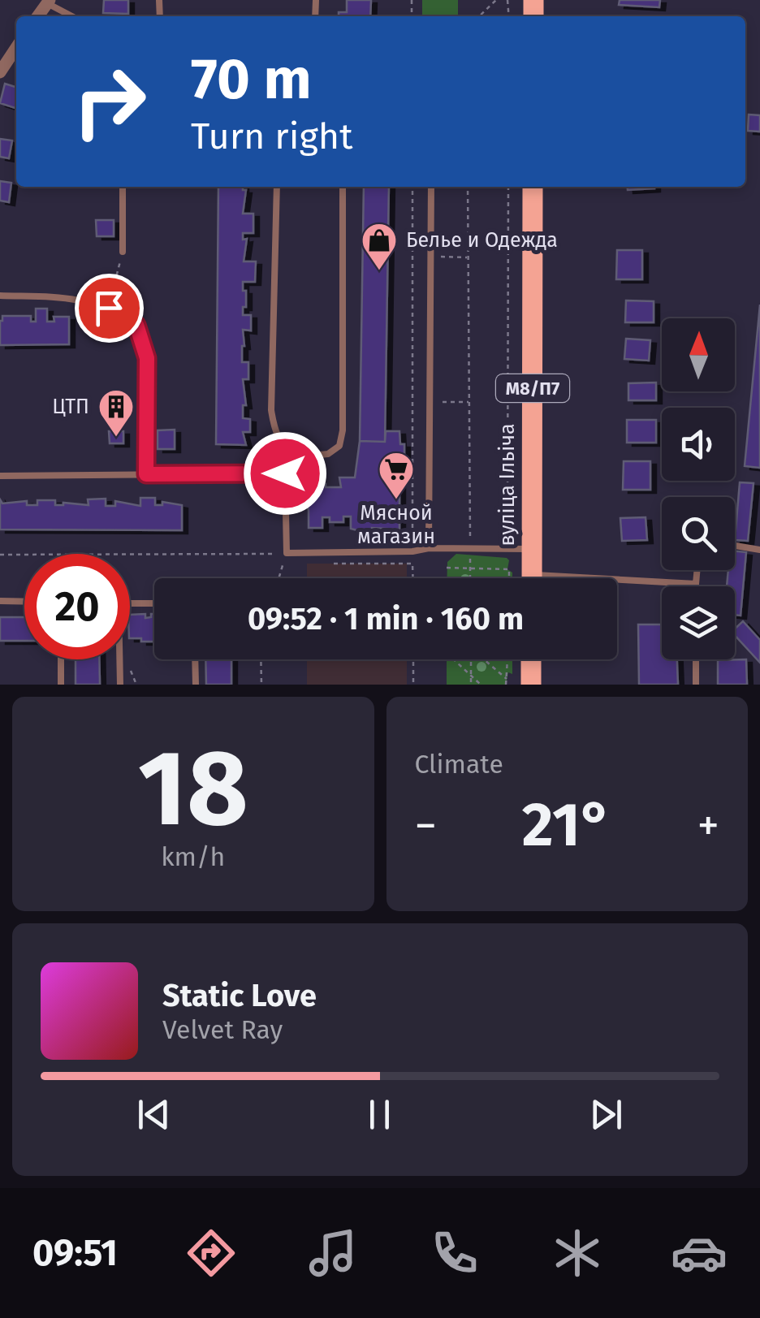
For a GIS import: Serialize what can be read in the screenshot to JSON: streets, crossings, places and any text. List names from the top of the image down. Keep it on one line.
{"streets":{"main road":["М8/П7","вуліца Ільіча"]},"places":{"shop":["Белье и Одежда"],"building":["ЦТП"],"supermarket":["Мясной магазин"]},"north":"top","page":{"turn":["70 m","Turn right"],"limit":"20","trip":"09:52 · 1 min · 160 m","tile":[["18","km/h"],"Climate"],"heat":["−","21°","+"],"song":["Static Love","Velvet Ray"],"tabs":"09:51"}}
